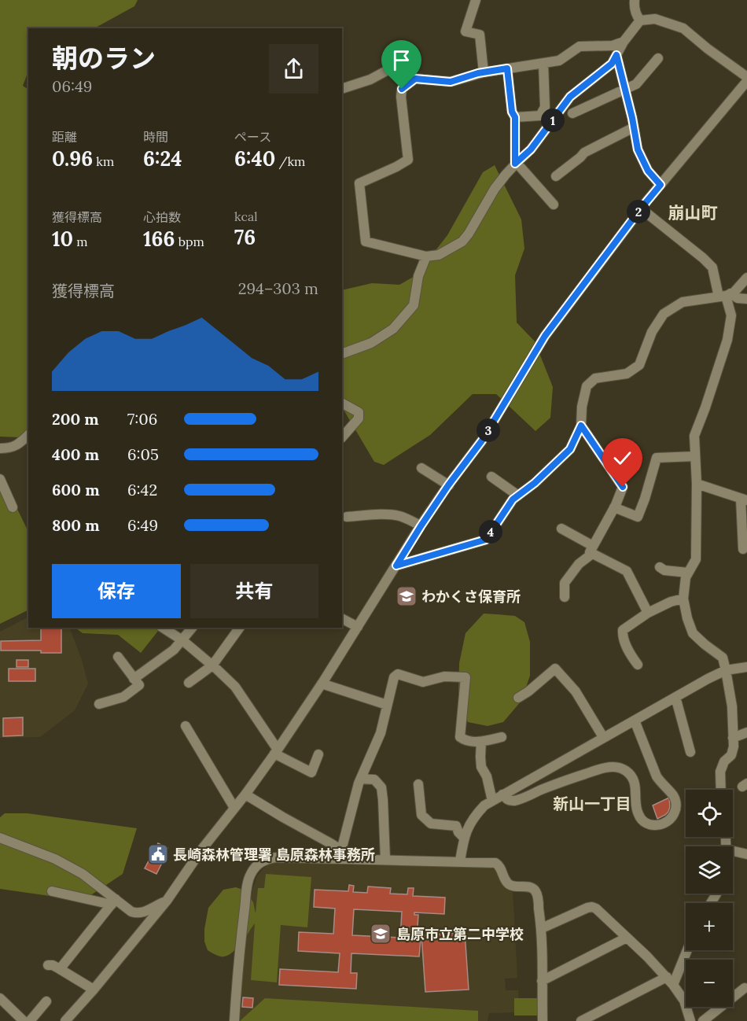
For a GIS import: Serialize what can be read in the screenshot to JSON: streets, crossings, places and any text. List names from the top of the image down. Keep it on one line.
{"districts":["崩山町","新山一丁目"],"places":{"school or university":["わかくさ保育所","島原市立第二中学校"],"public building":["長崎森林管理署 島原森林事務所"]},"page":{"heading":["朝のラン","06:49"],"pins":["1","2","3","4"],"stats":[["距離","0.96 km"],["時間","6:24"],["ペース","6:40 /km"],["獲得標高","10 m"],["心拍数","166 bpm"],["kcal","76"]],"chart":["獲得標高","294–303 m"],"list":[{"name":"200 m","note":"7:06"},{"name":"400 m","note":"6:05"},{"name":"600 m","note":"6:42"},{"name":"800 m","note":"6:49"}],"buttons":["保存","共有"],"map_buttons":["+","−"]}}
